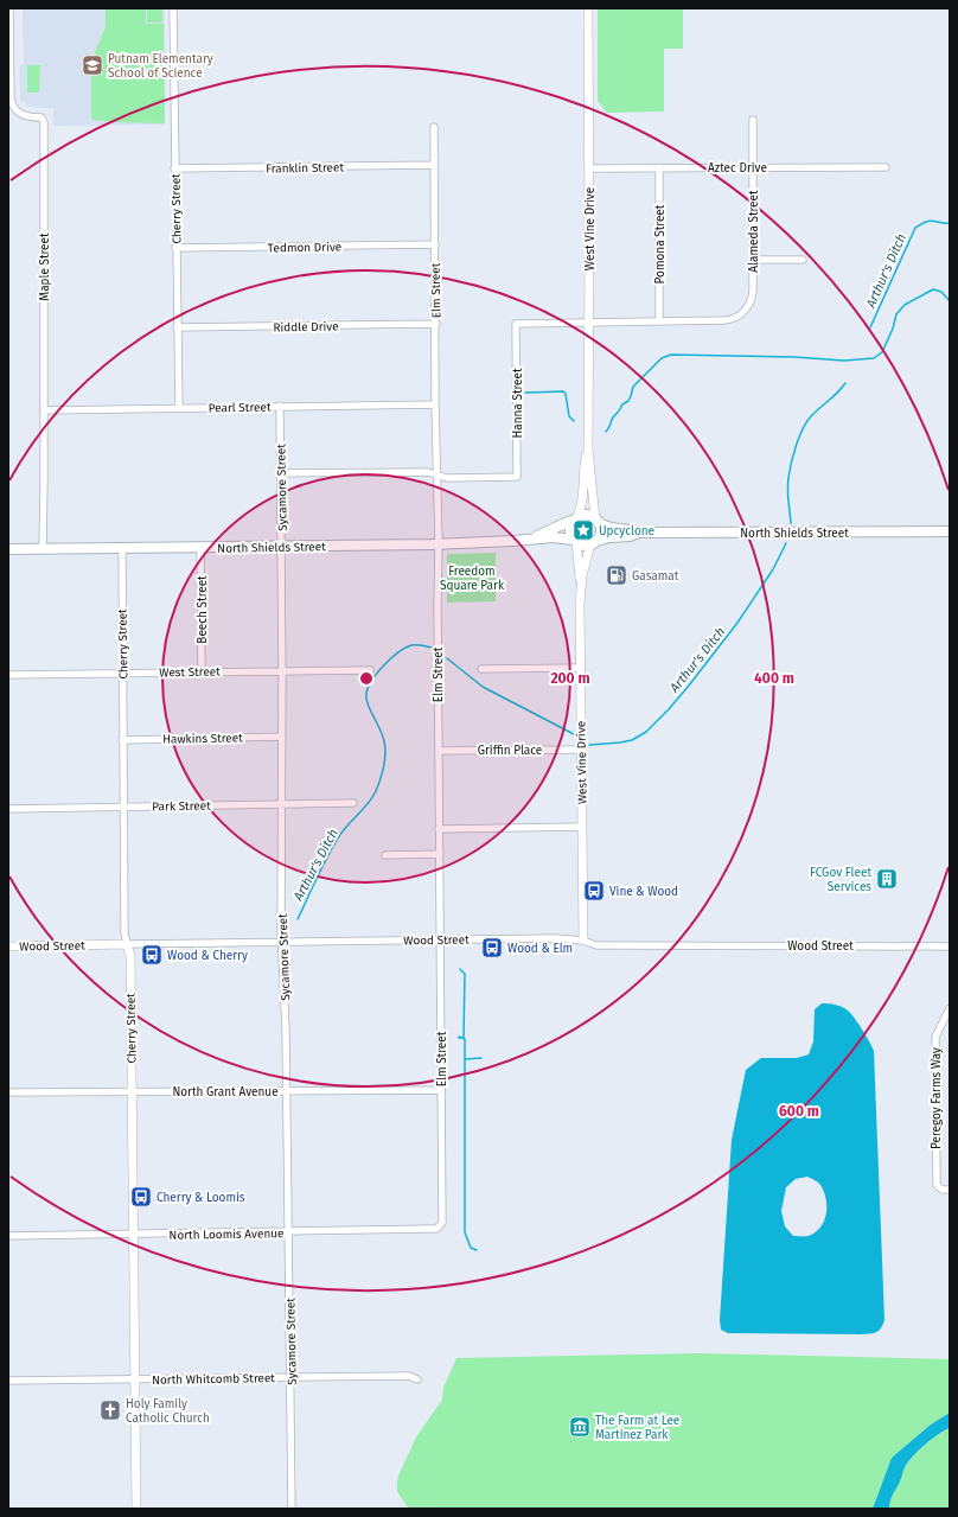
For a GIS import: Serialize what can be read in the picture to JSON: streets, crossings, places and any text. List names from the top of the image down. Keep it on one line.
{"streets":{"main road":["North Shields Street"],"street":["Franklin Street","Aztec Drive","Cherry Street","West Vine Drive","Alameda Street","Pomona Street","Tedmon Drive","Maple Street","Elm Street","Riddle Drive","Hanna Street","Pearl Street","Sycamore Street","Beech Street","West Street","Hawkins Street","Griffin Place","Park Street","Wood Street","North Grant Avenue","Peregoy Farms Way","North Loomis Avenue","North Whitcomb Street"]},"crossings":[["Franklin Street","Cherry Street"],["Franklin Street","Elm Street"],["Aztec Drive","West Vine Drive"],["Aztec Drive","Alameda Street"],["Aztec Drive","Pomona Street"],["Cherry Street","Tedmon Drive"],["Cherry Street","Riddle Drive"],["Cherry Street","Pearl Street"],["Cherry Street","North Shields Street"],["Cherry Street","West Street"],["Cherry Street","Hawkins Street"],["Cherry Street","Park Street"],["Cherry Street","Wood Street"],["Cherry Street","North Grant Avenue"],["Cherry Street","North Loomis Avenue"],["Cherry Street","North Whitcomb Street"],["West Vine Drive","Hanna Street"],["West Vine Drive","North Shields Street"],["West Vine Drive","Griffin Place"],["West Vine Drive","Wood Street"],["Alameda Street","Hanna Street"],["Pomona Street","Hanna Street"],["Tedmon Drive","Elm Street"],["Maple Street","Pearl Street"],["Maple Street","North Shields Street"],["Elm Street","Riddle Drive"],["Elm Street","Hanna Street"],["Elm Street","Pearl Street"],["Elm Street","North Shields Street"],["Elm Street","Griffin Place"],["Elm Street","Wood Street"],["Elm Street","North Grant Avenue"],["Elm Street","North Loomis Avenue"],["Hanna Street","Sycamore Street"],["Pearl Street","Sycamore Street"],["Sycamore Street","North Shields Street"],["Sycamore Street","West Street"],["Sycamore Street","Hawkins Street"],["Sycamore Street","Park Street"],["Sycamore Street","Wood Street"],["Sycamore Street","North Grant Avenue"],["Sycamore Street","North Loomis Avenue"],["Sycamore Street","North Whitcomb Street"],["North Shields Street","Beech Street"],["Beech Street","West Street"]],"water":["Arthur's Ditch"],"parks":["Freedom Square Park"],"places":{"school or university":["Putnam Elementary School of Science"],"place":["Upcyclone"],"fuel station":["Gasamat"],"building":["FCGov Fleet Services"],"bus stop":["Vine & Wood","Wood & Elm","Wood & Cherry","Cherry & Loomis"],"church":["Holy Family Catholic Church"],"museum":["The Farm at Lee Martinez Park"]},"rings":["200 m","400 m","600 m"]}
